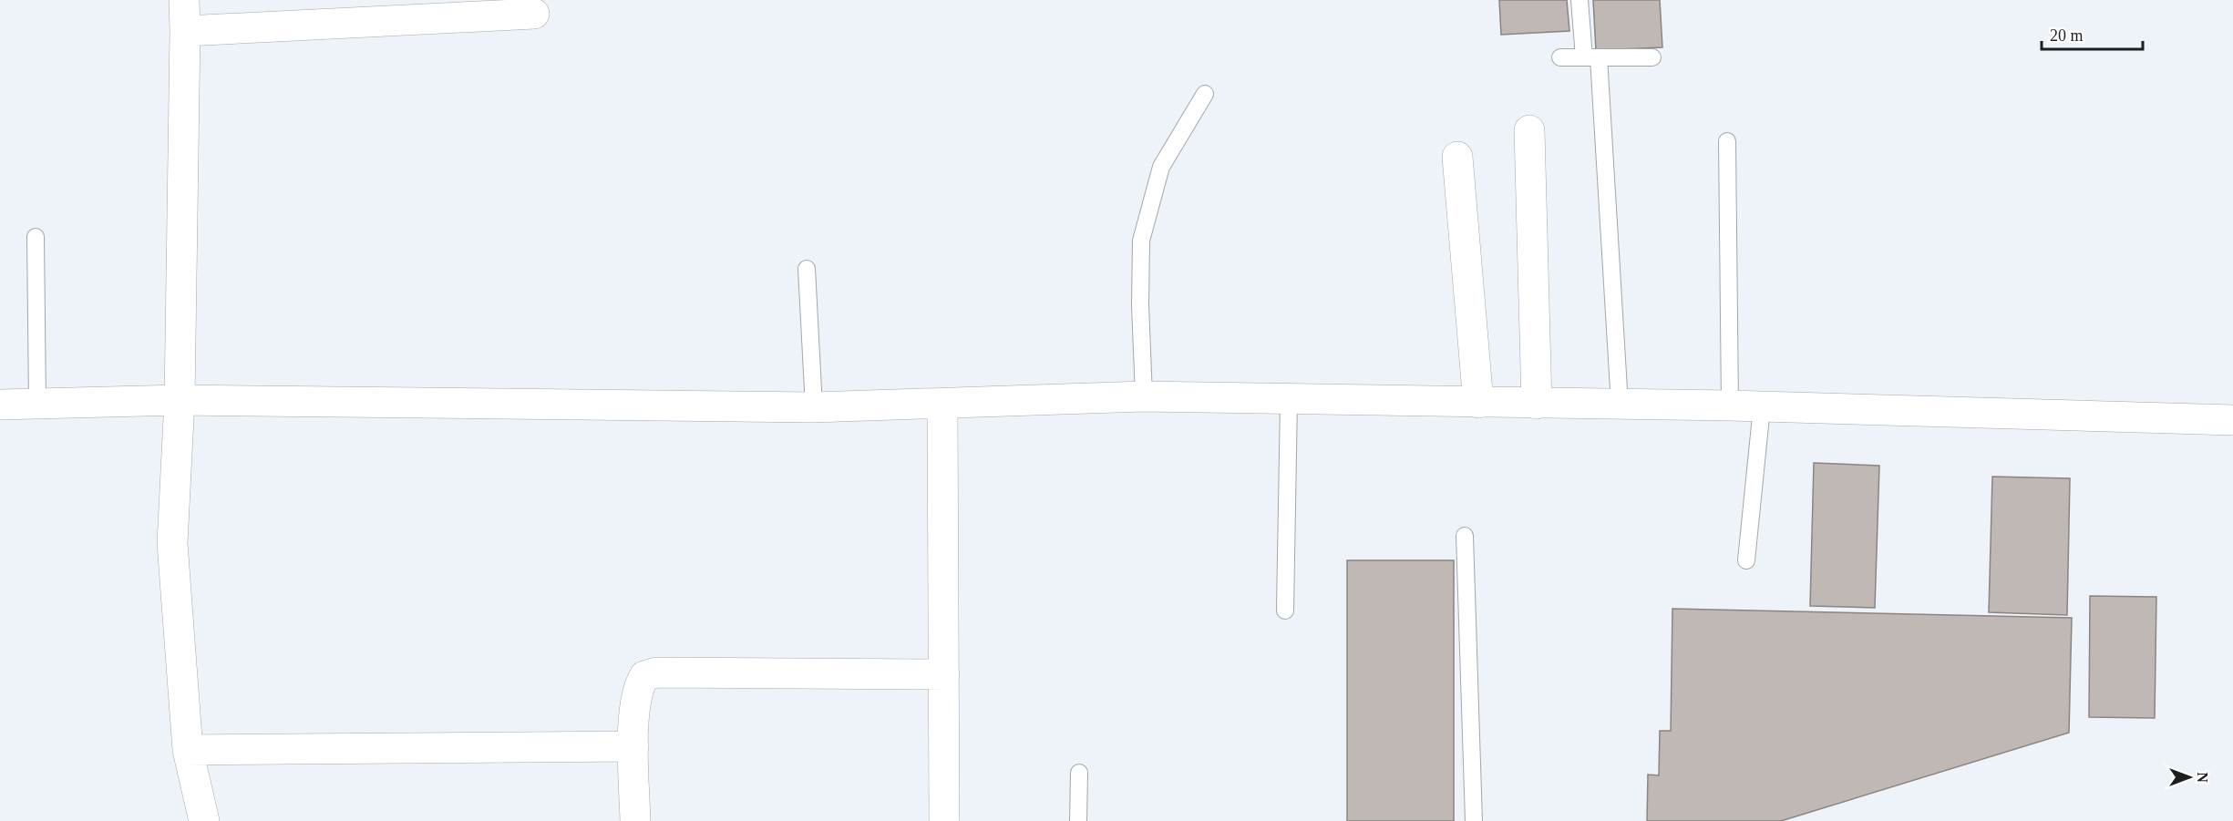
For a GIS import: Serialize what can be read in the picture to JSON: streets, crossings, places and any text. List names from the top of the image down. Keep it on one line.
{"scale_bar":"20 m","north":"right"}
